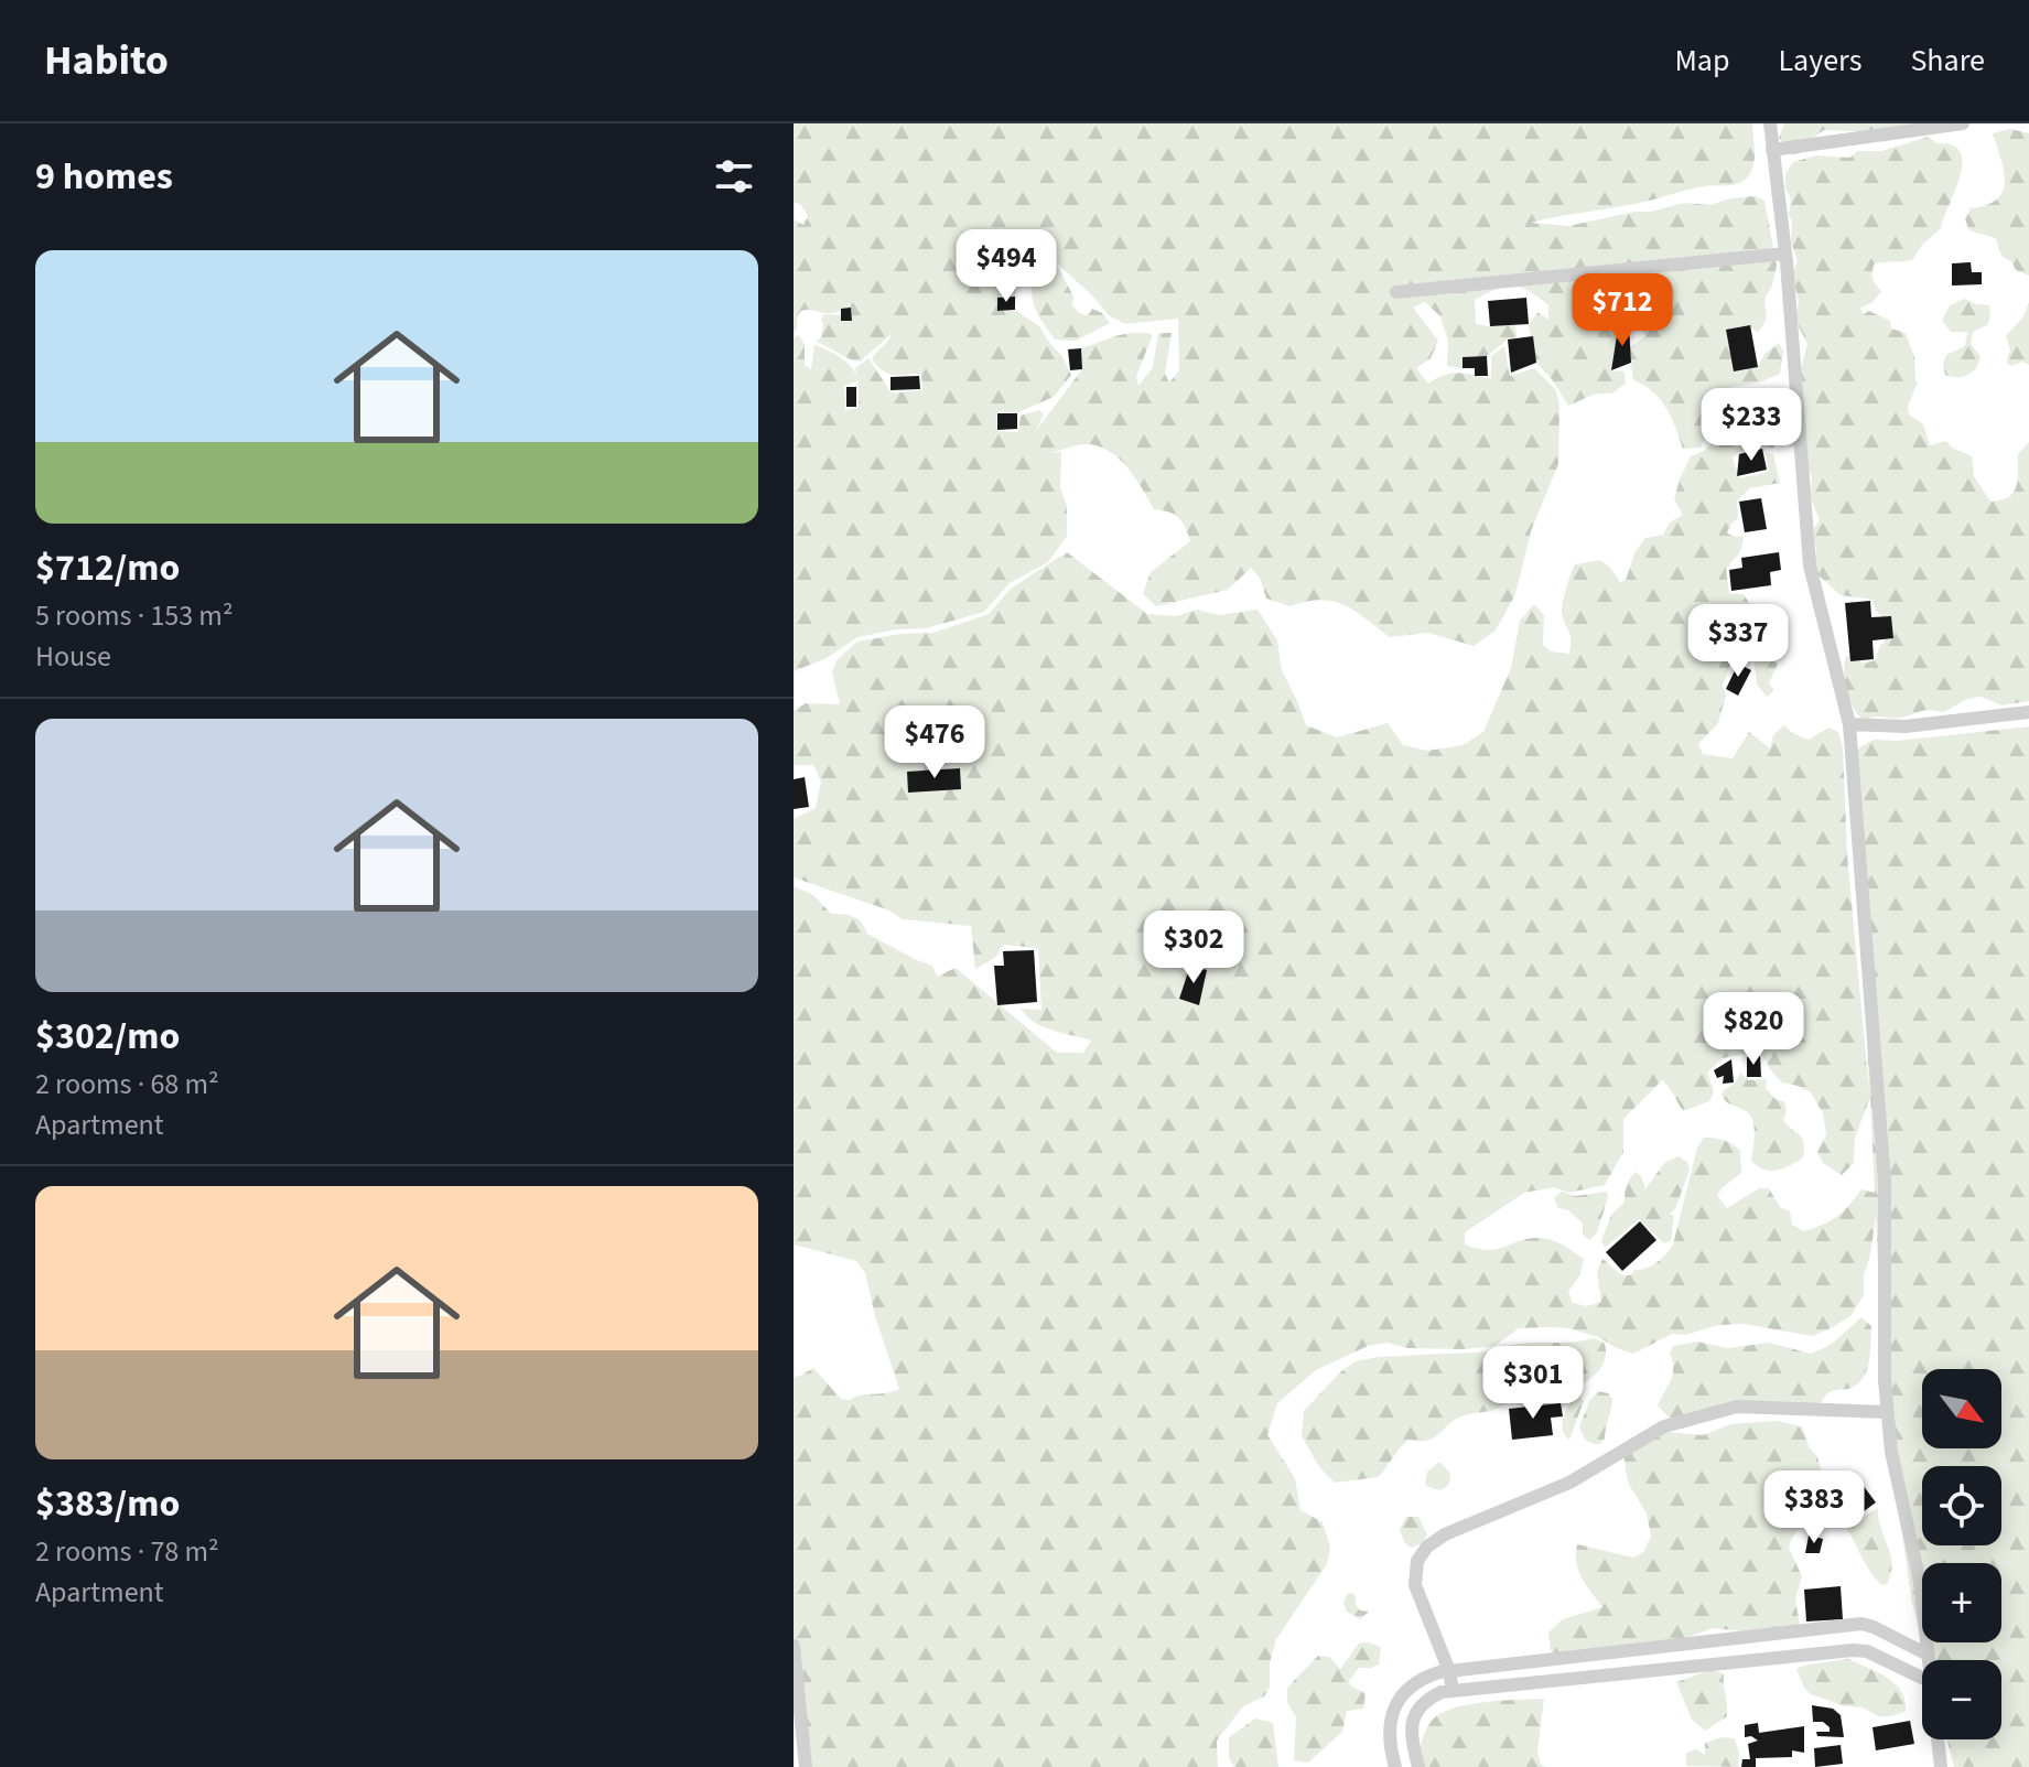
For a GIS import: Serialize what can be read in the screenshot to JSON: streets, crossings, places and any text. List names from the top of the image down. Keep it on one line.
{"north":"bottom right","page":{"header":"Habito","nav":["Map","Layers","Share"],"heading":"9 homes","list":[{"name":"$712/mo","note":"5 rooms · 153 m² · House"},{"name":"$302/mo","note":"2 rooms · 68 m² · Apartment"},{"name":"$383/mo","note":"2 rooms · 78 m² · Apartment"}],"price":["$494","$712","$233","$337","$476","$302","$820","$301","$383"],"map_buttons":["+","−"]}}
